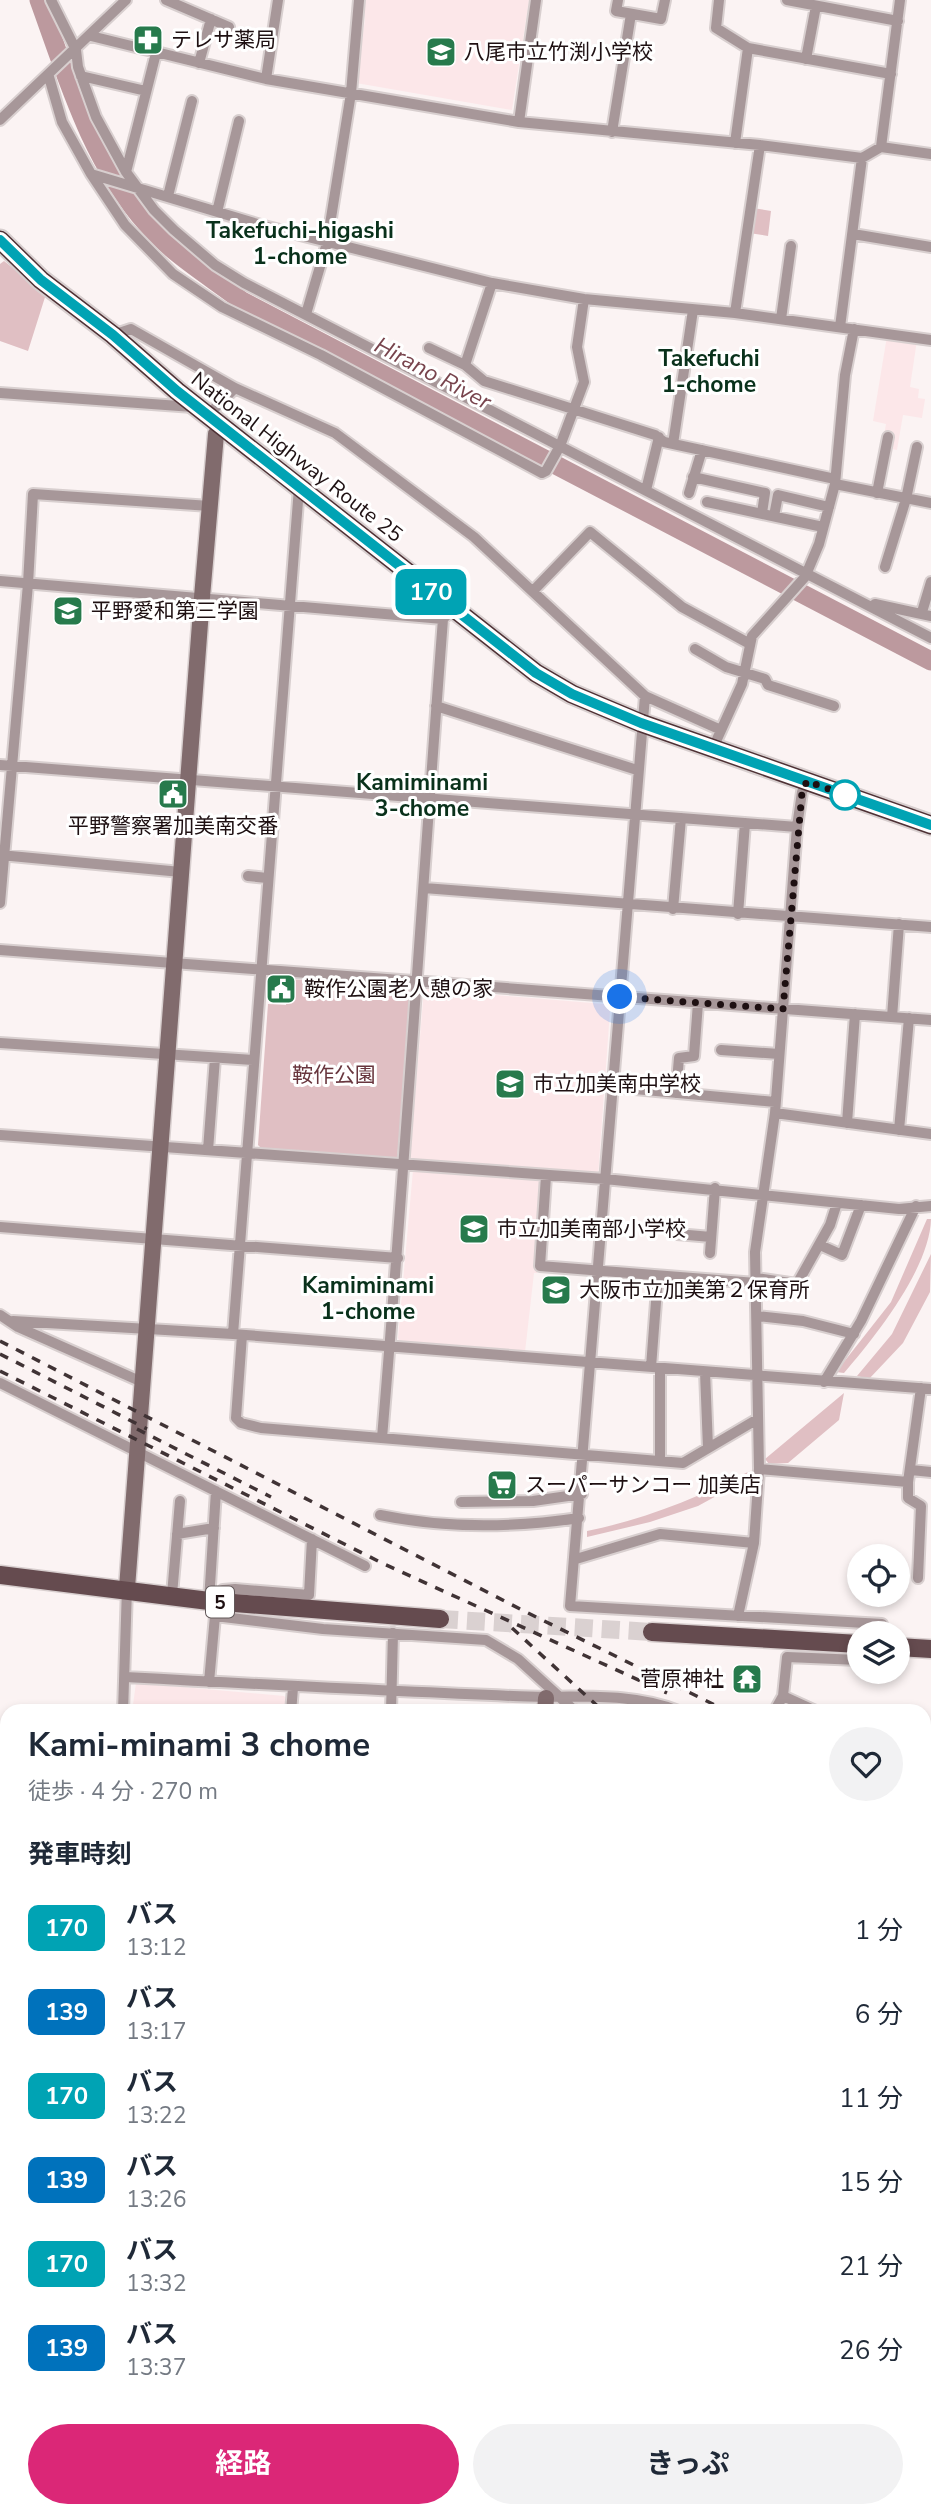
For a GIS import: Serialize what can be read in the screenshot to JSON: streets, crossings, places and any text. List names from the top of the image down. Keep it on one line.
{"streets":{"highway":["National Highway Route 25"],"main road":["5"]},"districts":["Takefuchi-higashi 1-chome","Takefuchi 1-chome","Kamiminami 3-chome","Kamiminami 1-chome"],"water":["Hirano River"],"parks":["鞍作公園"],"places":{"pharmacy":["テレサ薬局"],"school or university":["八尾市立竹渕小学校","平野愛和第三学園","市立加美南中学校","市立加美南部小学校","大阪市立加美第２保育所"],"public building":["平野警察署加美南交番","鞍作公園老人憩の家"],"supermarket":["スーパーサンコー 加美店"],"temple":["菅原神社"]},"lines":["bus line 170"],"page":{"on_map":"170","heading":[["Kami-minami 3 chome","徒歩 · 4 分 · 270 m"],"発車時刻"],"list":[{"mark":"170","name":"バス","note":"13:12","value":"1 分"},{"mark":"139","name":"バス","note":"13:17","value":"6 分"},{"mark":"170","name":"バス","note":"13:22","value":"11 分"},{"mark":"139","name":"バス","note":"13:26","value":"15 分"},{"mark":"170","name":"バス","note":"13:32","value":"21 分"},{"mark":"139","name":"バス","note":"13:37","value":"26 分"}],"buttons":["経路","きっぷ"]}}
